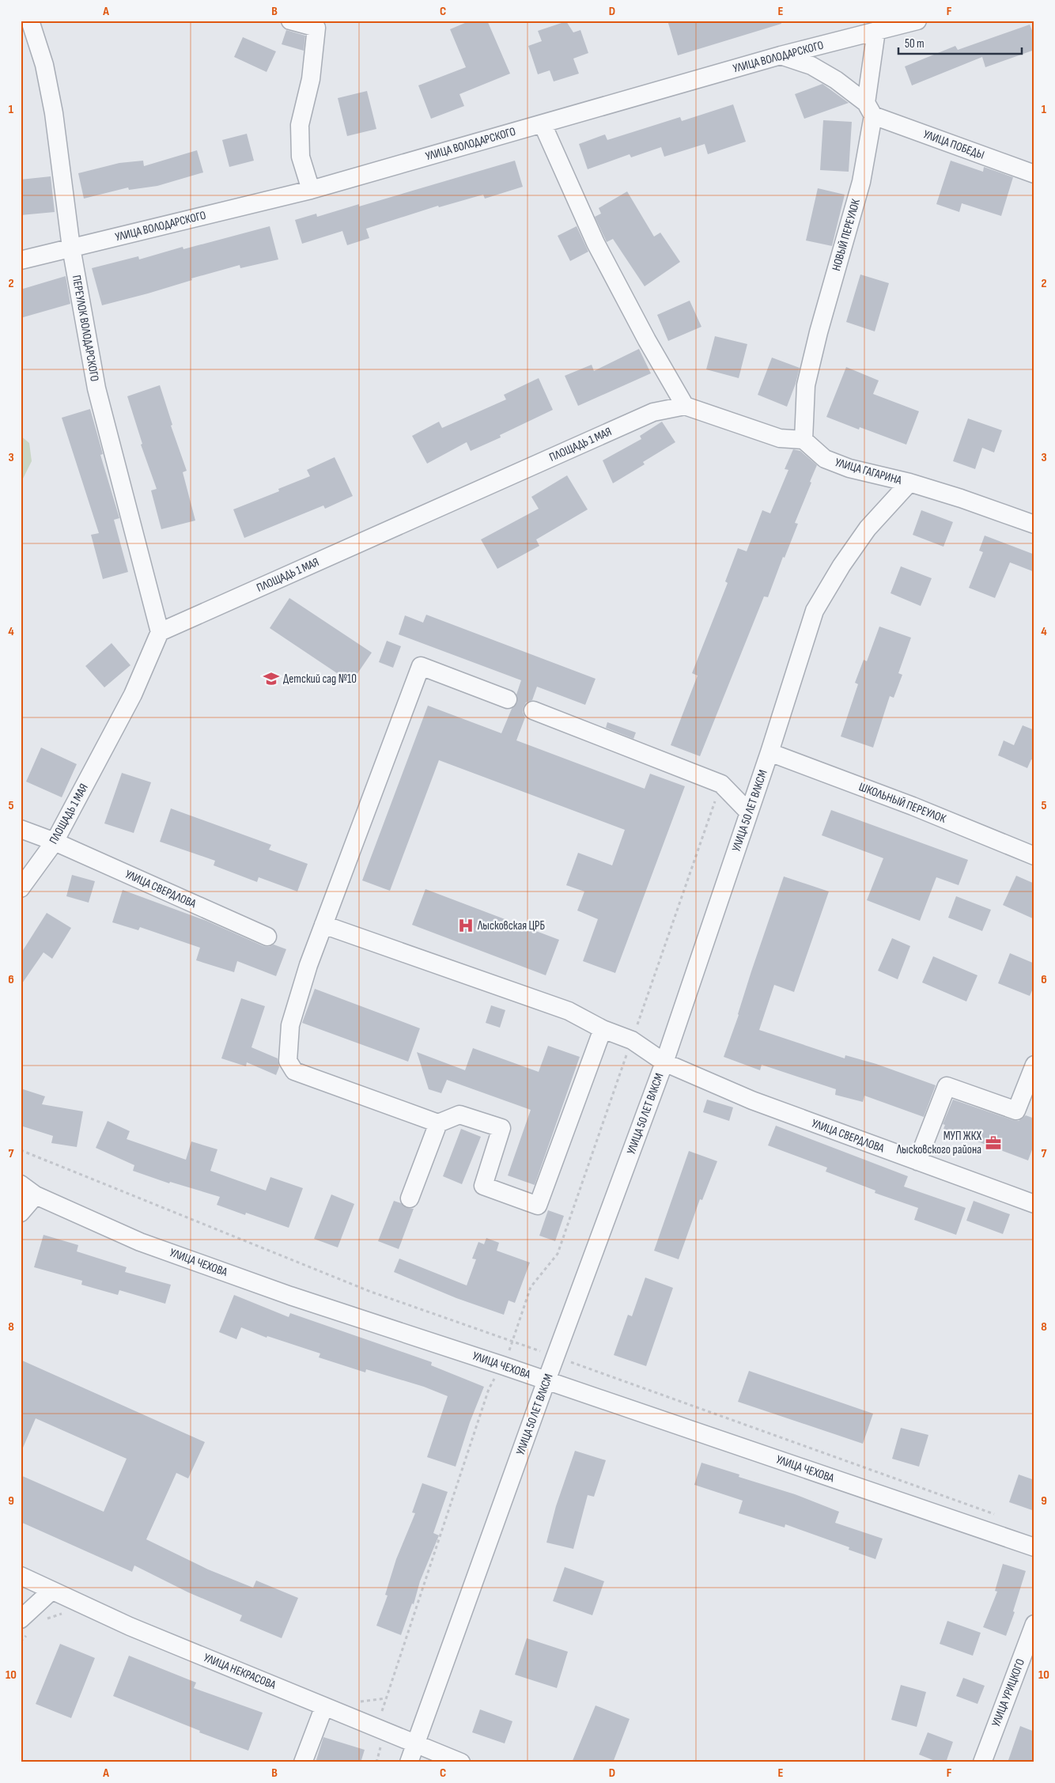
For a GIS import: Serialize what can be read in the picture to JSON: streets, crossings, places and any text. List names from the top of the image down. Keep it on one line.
{"streets":{"street":["УЛИЦА ВОЛОДАРСКОГО","УЛИЦА ПОБЕДЫ","НОВЫЙ ПЕРЕУЛОК","ПЕРЕУЛОК ВОЛОДАРСКОГО","ПЛОЩАДЬ 1 МАЯ","УЛИЦА ГАГАРИНА","ШКОЛЬНЫЙ ПЕРЕУЛОК","УЛИЦА 50 ЛЕТ ВЛКСМ","УЛИЦА СВЕРДЛОВА","УЛИЦА ЧЕХОВА","УЛИЦА НЕКРАСОВА","УЛИЦА УРИЦКОГО"]},"crossings":[["УЛИЦА ВОЛОДАРСКОГО","УЛИЦА ПОБЕДЫ"],["УЛИЦА ВОЛОДАРСКОГО","НОВЫЙ ПЕРЕУЛОК"],["УЛИЦА ВОЛОДАРСКОГО","ПЕРЕУЛОК ВОЛОДАРСКОГО"],["УЛИЦА ПОБЕДЫ","НОВЫЙ ПЕРЕУЛОК"],["НОВЫЙ ПЕРЕУЛОК","УЛИЦА ГАГАРИНА"],["ПЕРЕУЛОК ВОЛОДАРСКОГО","ПЛОЩАДЬ 1 МАЯ"],["ПЛОЩАДЬ 1 МАЯ","УЛИЦА СВЕРДЛОВА"],["УЛИЦА ГАГАРИНА","УЛИЦА 50 ЛЕТ ВЛКСМ"],["ШКОЛЬНЫЙ ПЕРЕУЛОК","УЛИЦА 50 ЛЕТ ВЛКСМ"],["УЛИЦА 50 ЛЕТ ВЛКСМ","УЛИЦА СВЕРДЛОВА"],["УЛИЦА 50 ЛЕТ ВЛКСМ","УЛИЦА ЧЕХОВА"],["УЛИЦА 50 ЛЕТ ВЛКСМ","УЛИЦА НЕКРАСОВА"]],"places":{"school or university":["Детский сад №10"],"hospital":["Лысковская ЦРБ"],"office":["МУП ЖКХ Лысковского района"]},"scale_bar":"50 m","grid":{"columns":["A","B","C","D","E","F"],"rows":["1","2","3","4","5","6","7","8","9","10"]}}
